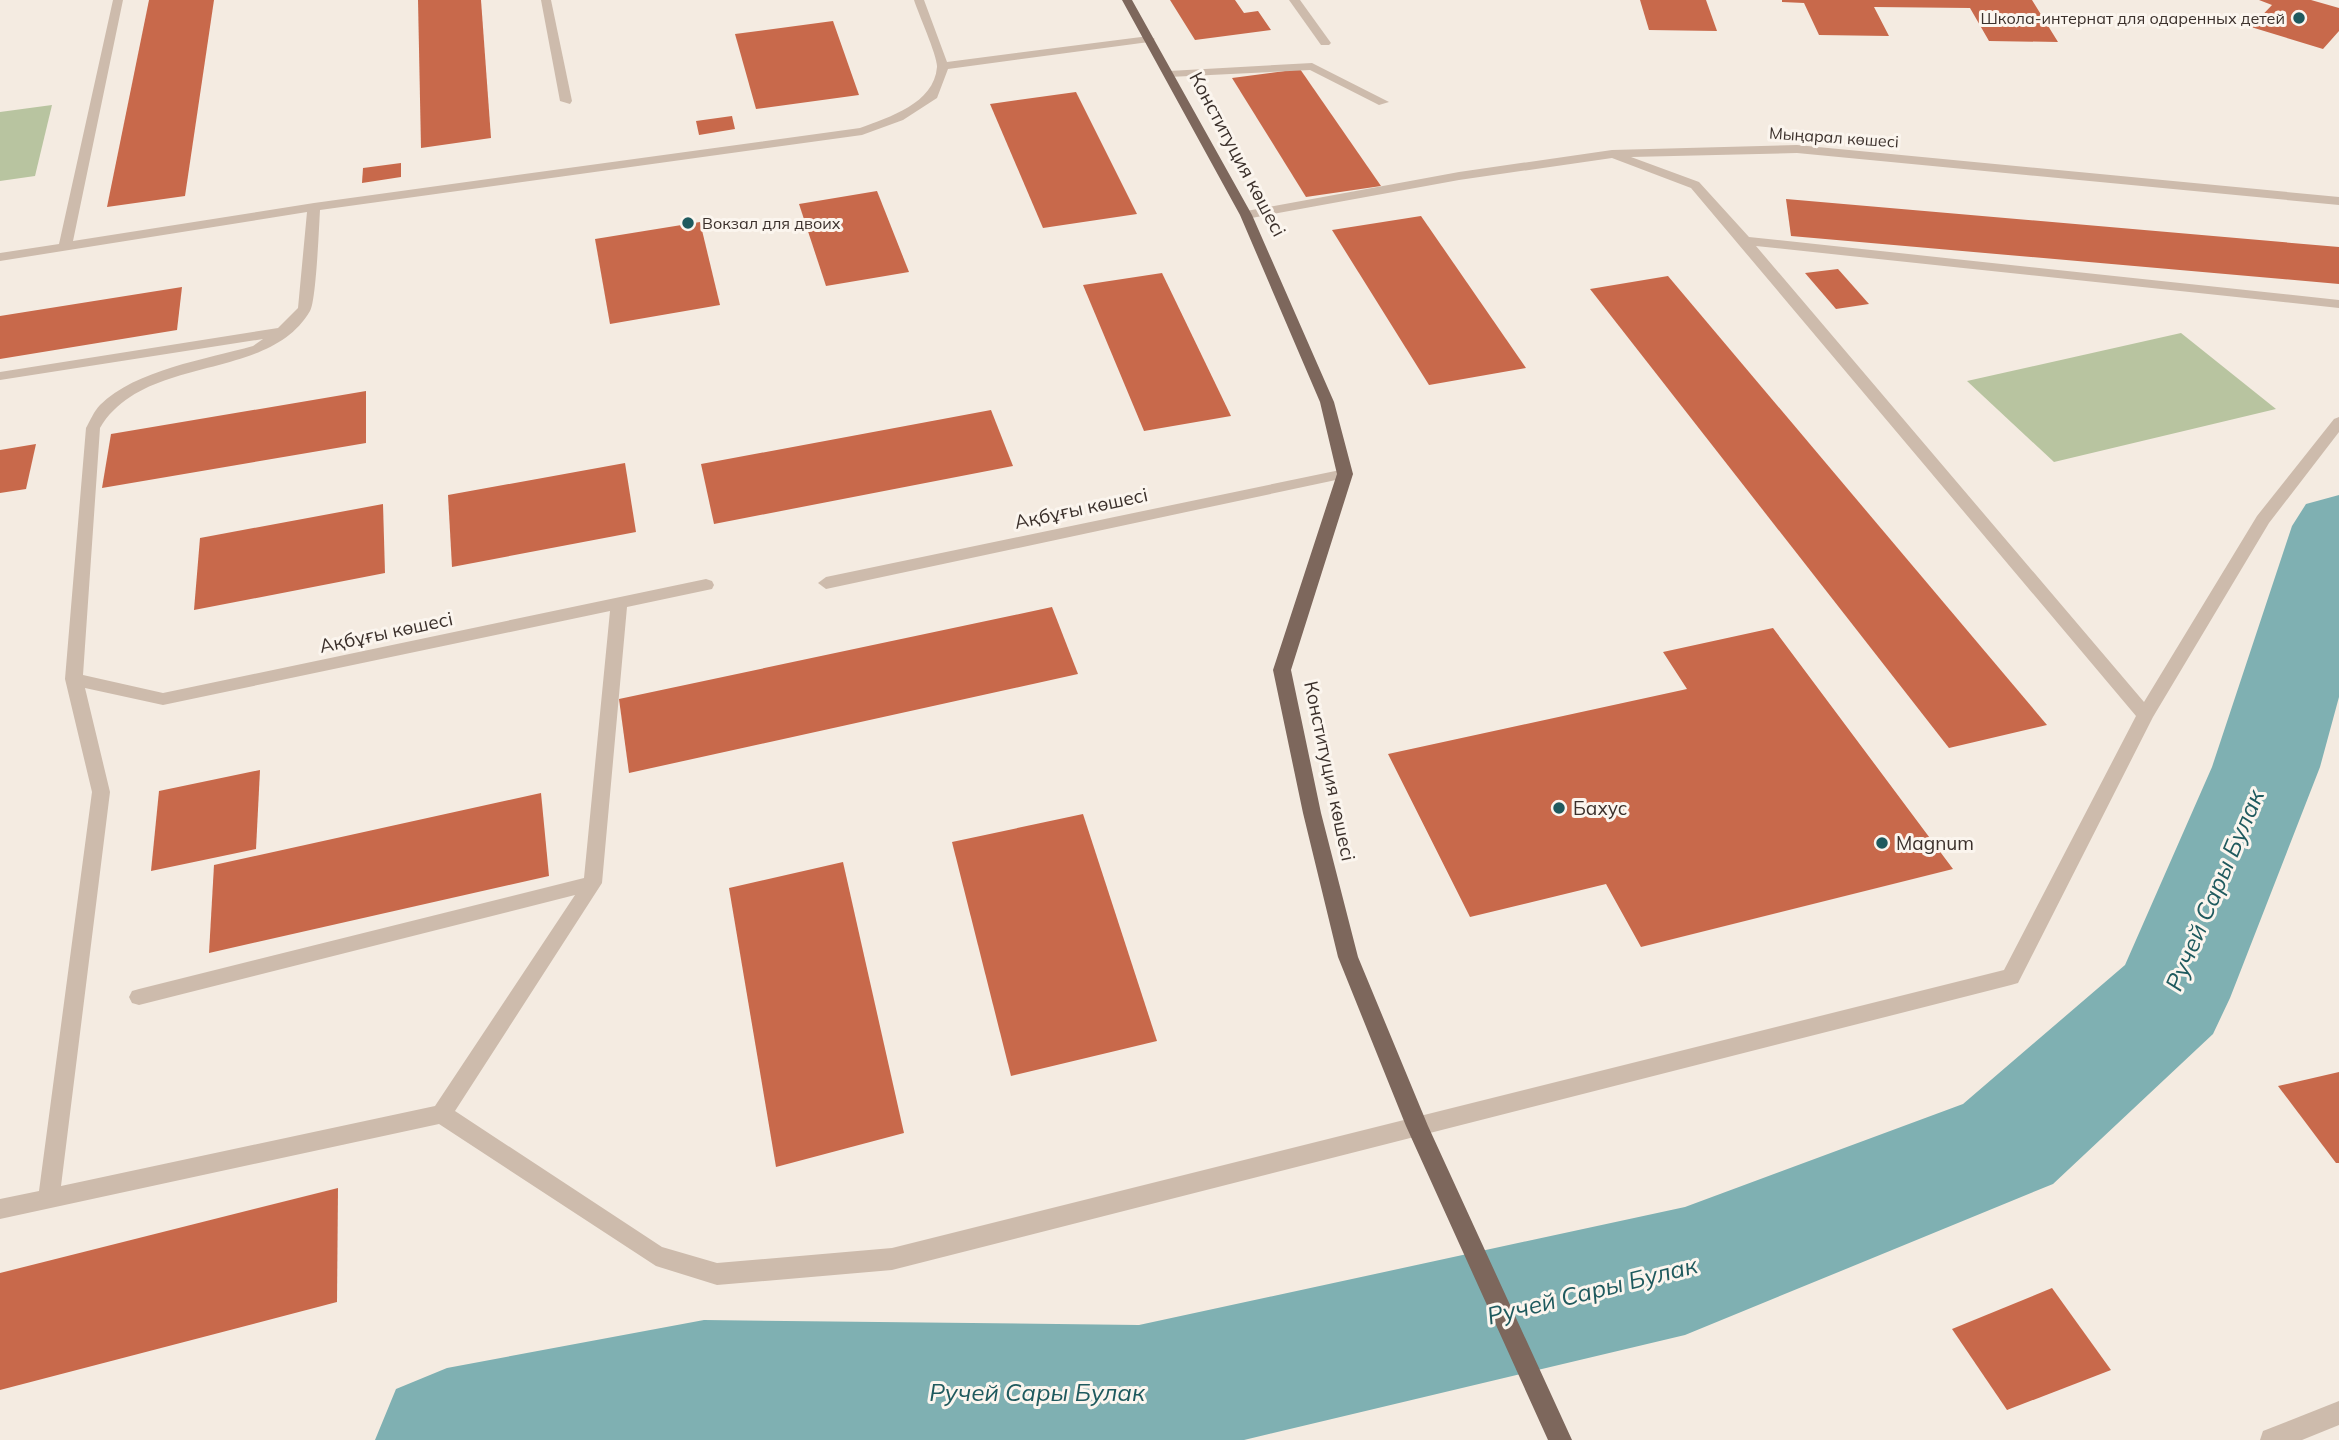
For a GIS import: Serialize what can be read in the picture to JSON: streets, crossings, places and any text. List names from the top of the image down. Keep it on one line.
{"streets":{"main road":["Конституция көшесі"],"street":["Мыңарал көшесі","Ақбұғы көшесі"]},"crossings":[["Мыңарал көшесі","Конституция көшесі"],["Конституция көшесі","Ақбұғы көшесі"]],"water":["Ручей Сары Булак"],"places":["Школа-интернат для одаренных детей","Вокзал для двоих","Бахус","Magnum"]}
